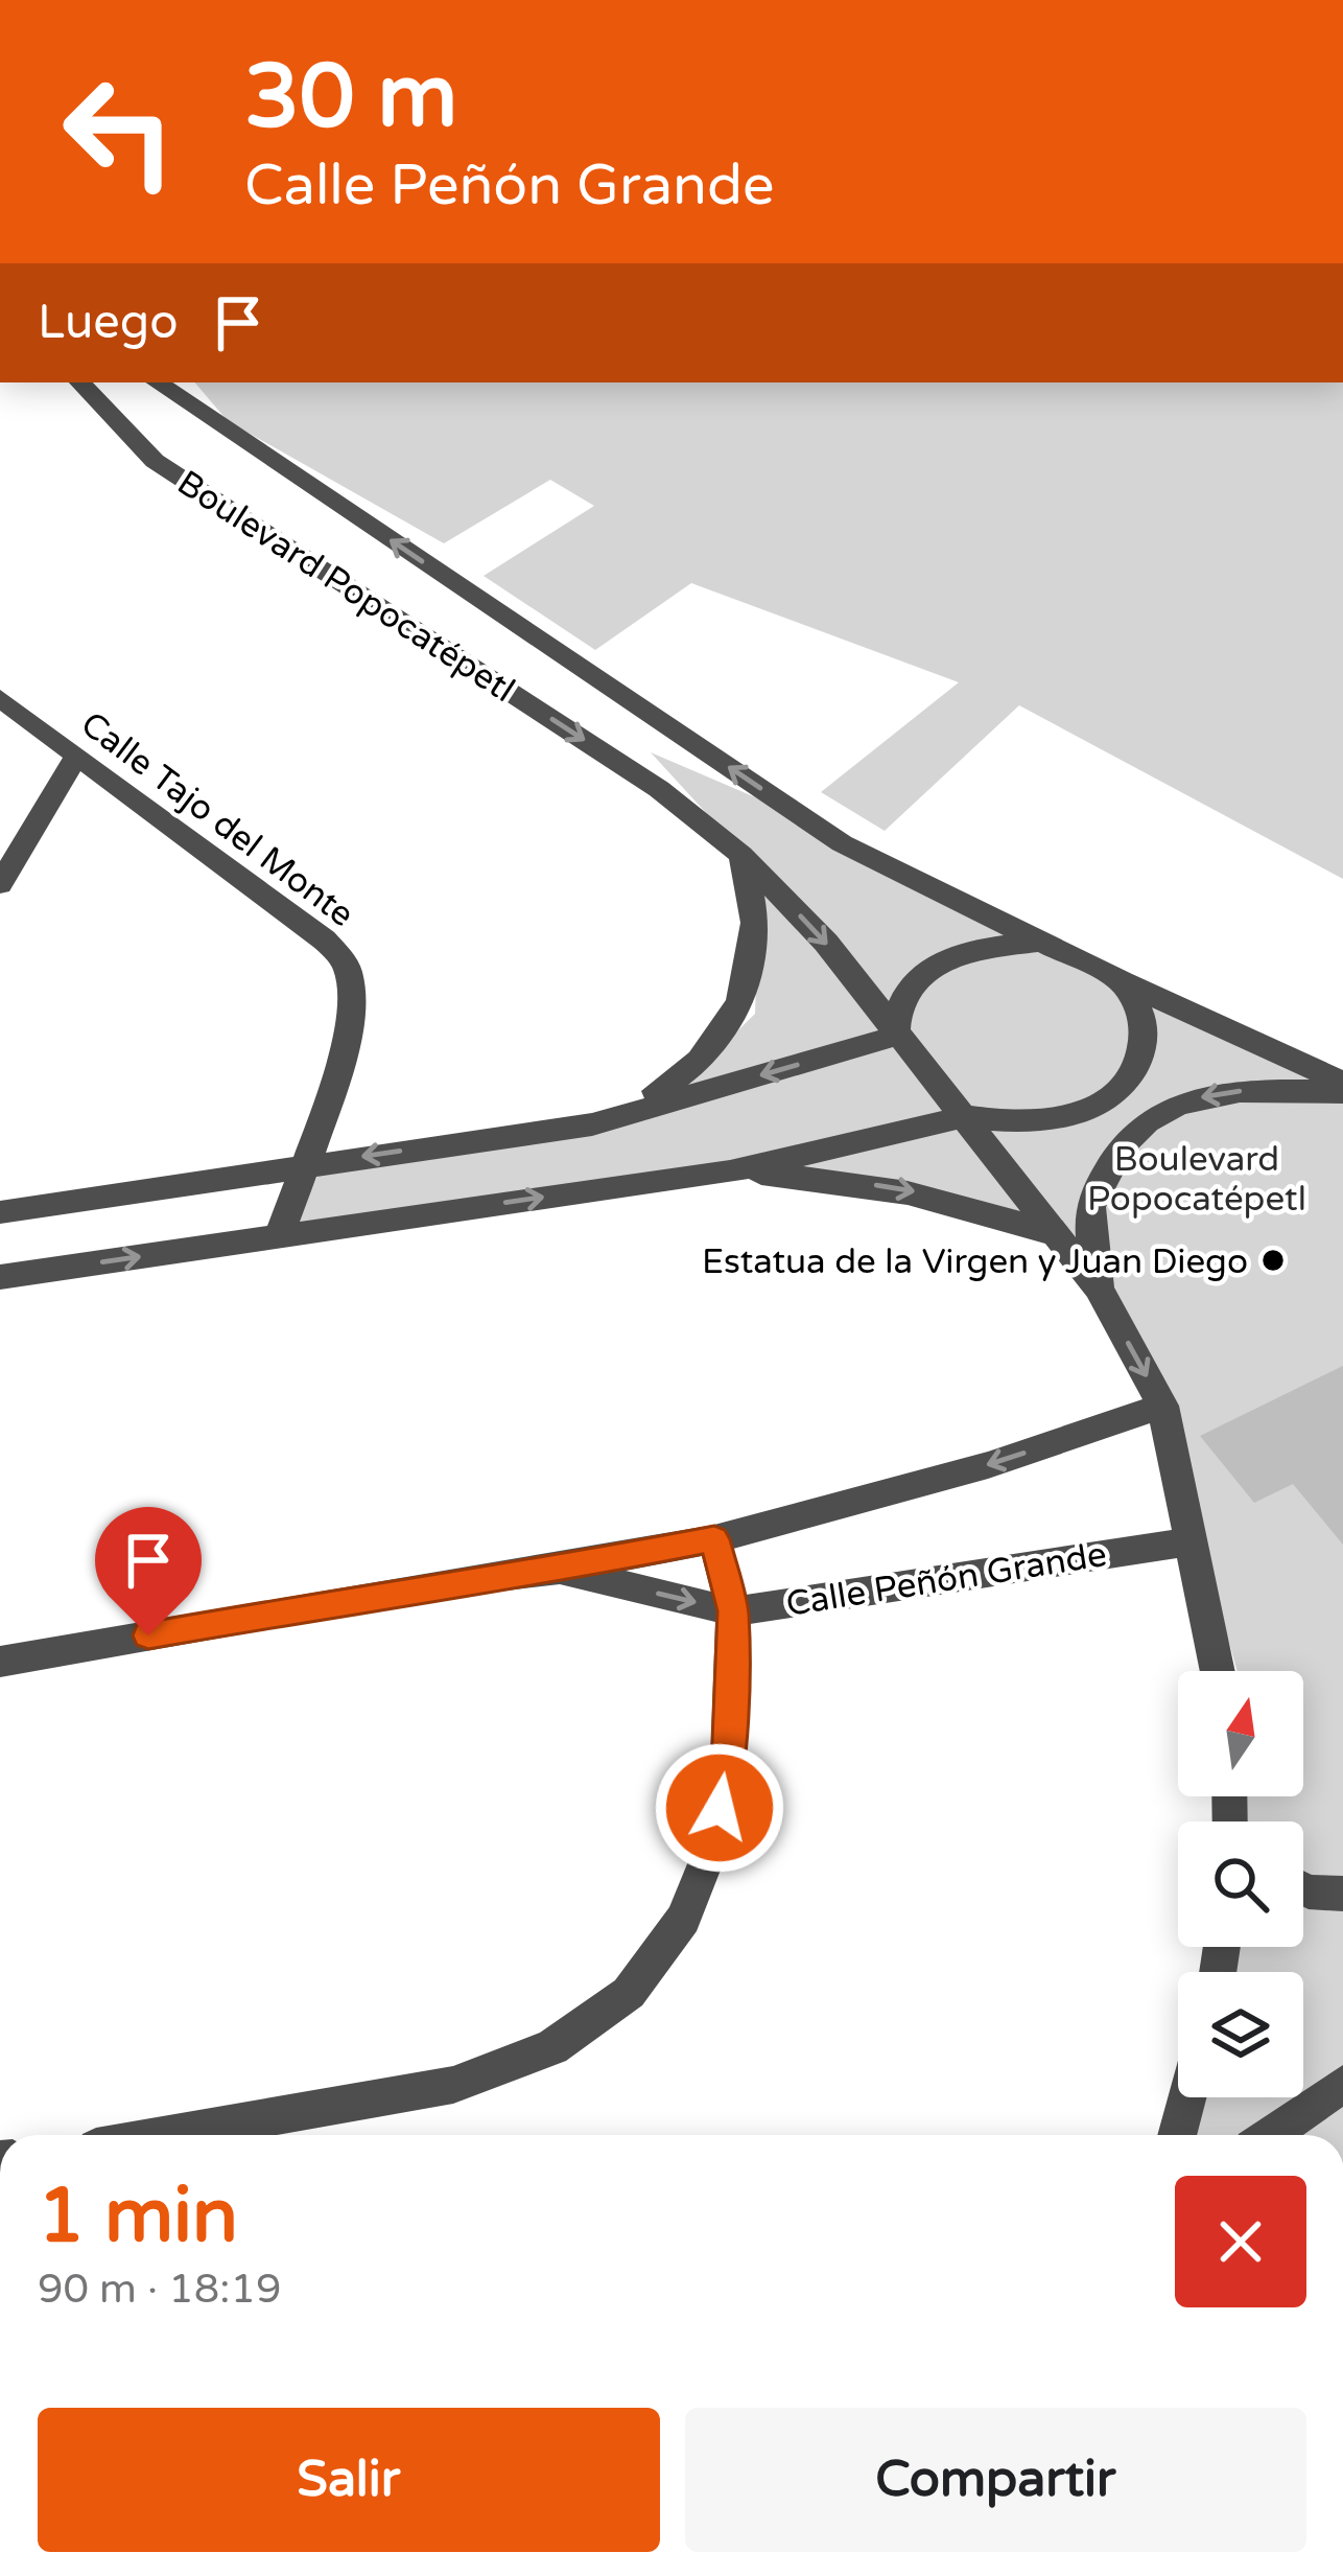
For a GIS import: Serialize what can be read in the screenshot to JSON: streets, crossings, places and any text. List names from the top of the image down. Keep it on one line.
{"streets":{"street":["Boulevard Popocatépetl","Calle Tajo del Monte","Calle Peñón Grande"]},"crossings":[["Boulevard Popocatépetl","Calle Peñón Grande"]],"parks":["Boulevard Popocatépetl"],"places":["Estatua de la Virgen y Juan Diego"],"north":"top","page":{"turn":["30 m","Calle Peñón Grande"],"then":"Luego","heading":["1 min","90 m · 18:19"],"buttons":["Salir","Compartir"]}}
